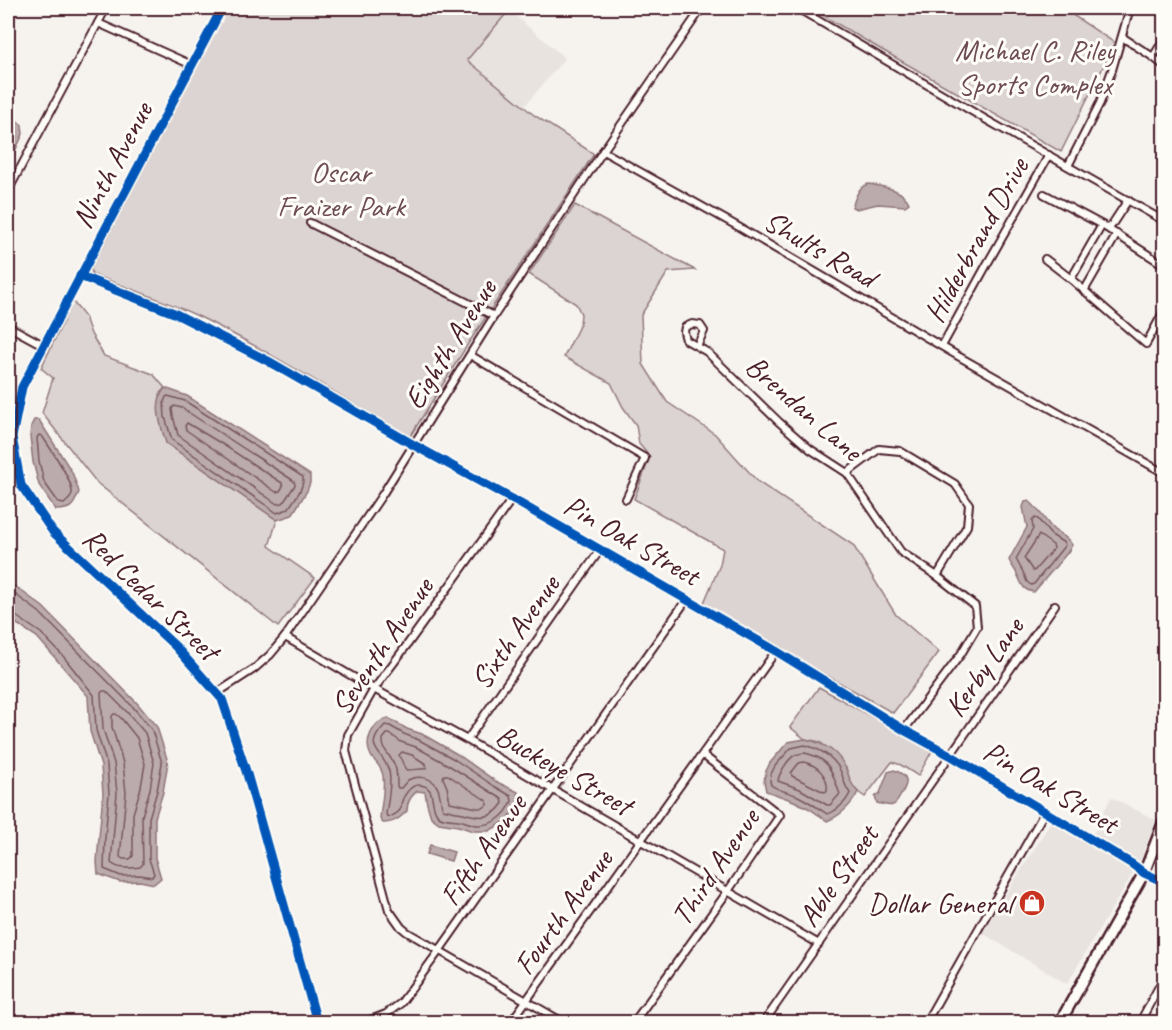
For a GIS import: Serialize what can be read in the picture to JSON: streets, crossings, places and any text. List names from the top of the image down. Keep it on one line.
{"streets":{"street":["Ninth Avenue","Hilderbrand Drive","Shults Road","Eighth Avenue","Brendan Lane","Pin Oak Street","Red Cedar Street","Sixth Avenue","Seventh Avenue","Kerby Lane","Buckeye Street","Fifth Avenue","Third Avenue","Able Street","Fourth Avenue"]},"crossings":[["Ninth Avenue","Pin Oak Street"],["Ninth Avenue","Red Cedar Street"],["Hilderbrand Drive","Shults Road"],["Shults Road","Eighth Avenue"],["Eighth Avenue","Pin Oak Street"],["Eighth Avenue","Red Cedar Street"],["Eighth Avenue","Buckeye Street"],["Brendan Lane","Pin Oak Street"],["Pin Oak Street","Sixth Avenue"],["Pin Oak Street","Seventh Avenue"],["Pin Oak Street","Kerby Lane"],["Pin Oak Street","Fifth Avenue"],["Pin Oak Street","Able Street"],["Pin Oak Street","Fourth Avenue"],["Sixth Avenue","Buckeye Street"],["Seventh Avenue","Buckeye Street"],["Seventh Avenue","Fifth Avenue"],["Seventh Avenue","Fourth Avenue"],["Kerby Lane","Able Street"],["Buckeye Street","Fifth Avenue"],["Buckeye Street","Third Avenue"],["Buckeye Street","Able Street"],["Buckeye Street","Fourth Avenue"],["Third Avenue","Fourth Avenue"]],"parks":["Michael C. Riley Sports Complex","Oscar Fraizer Park"],"places":{"shop":["Dollar General"]}}
